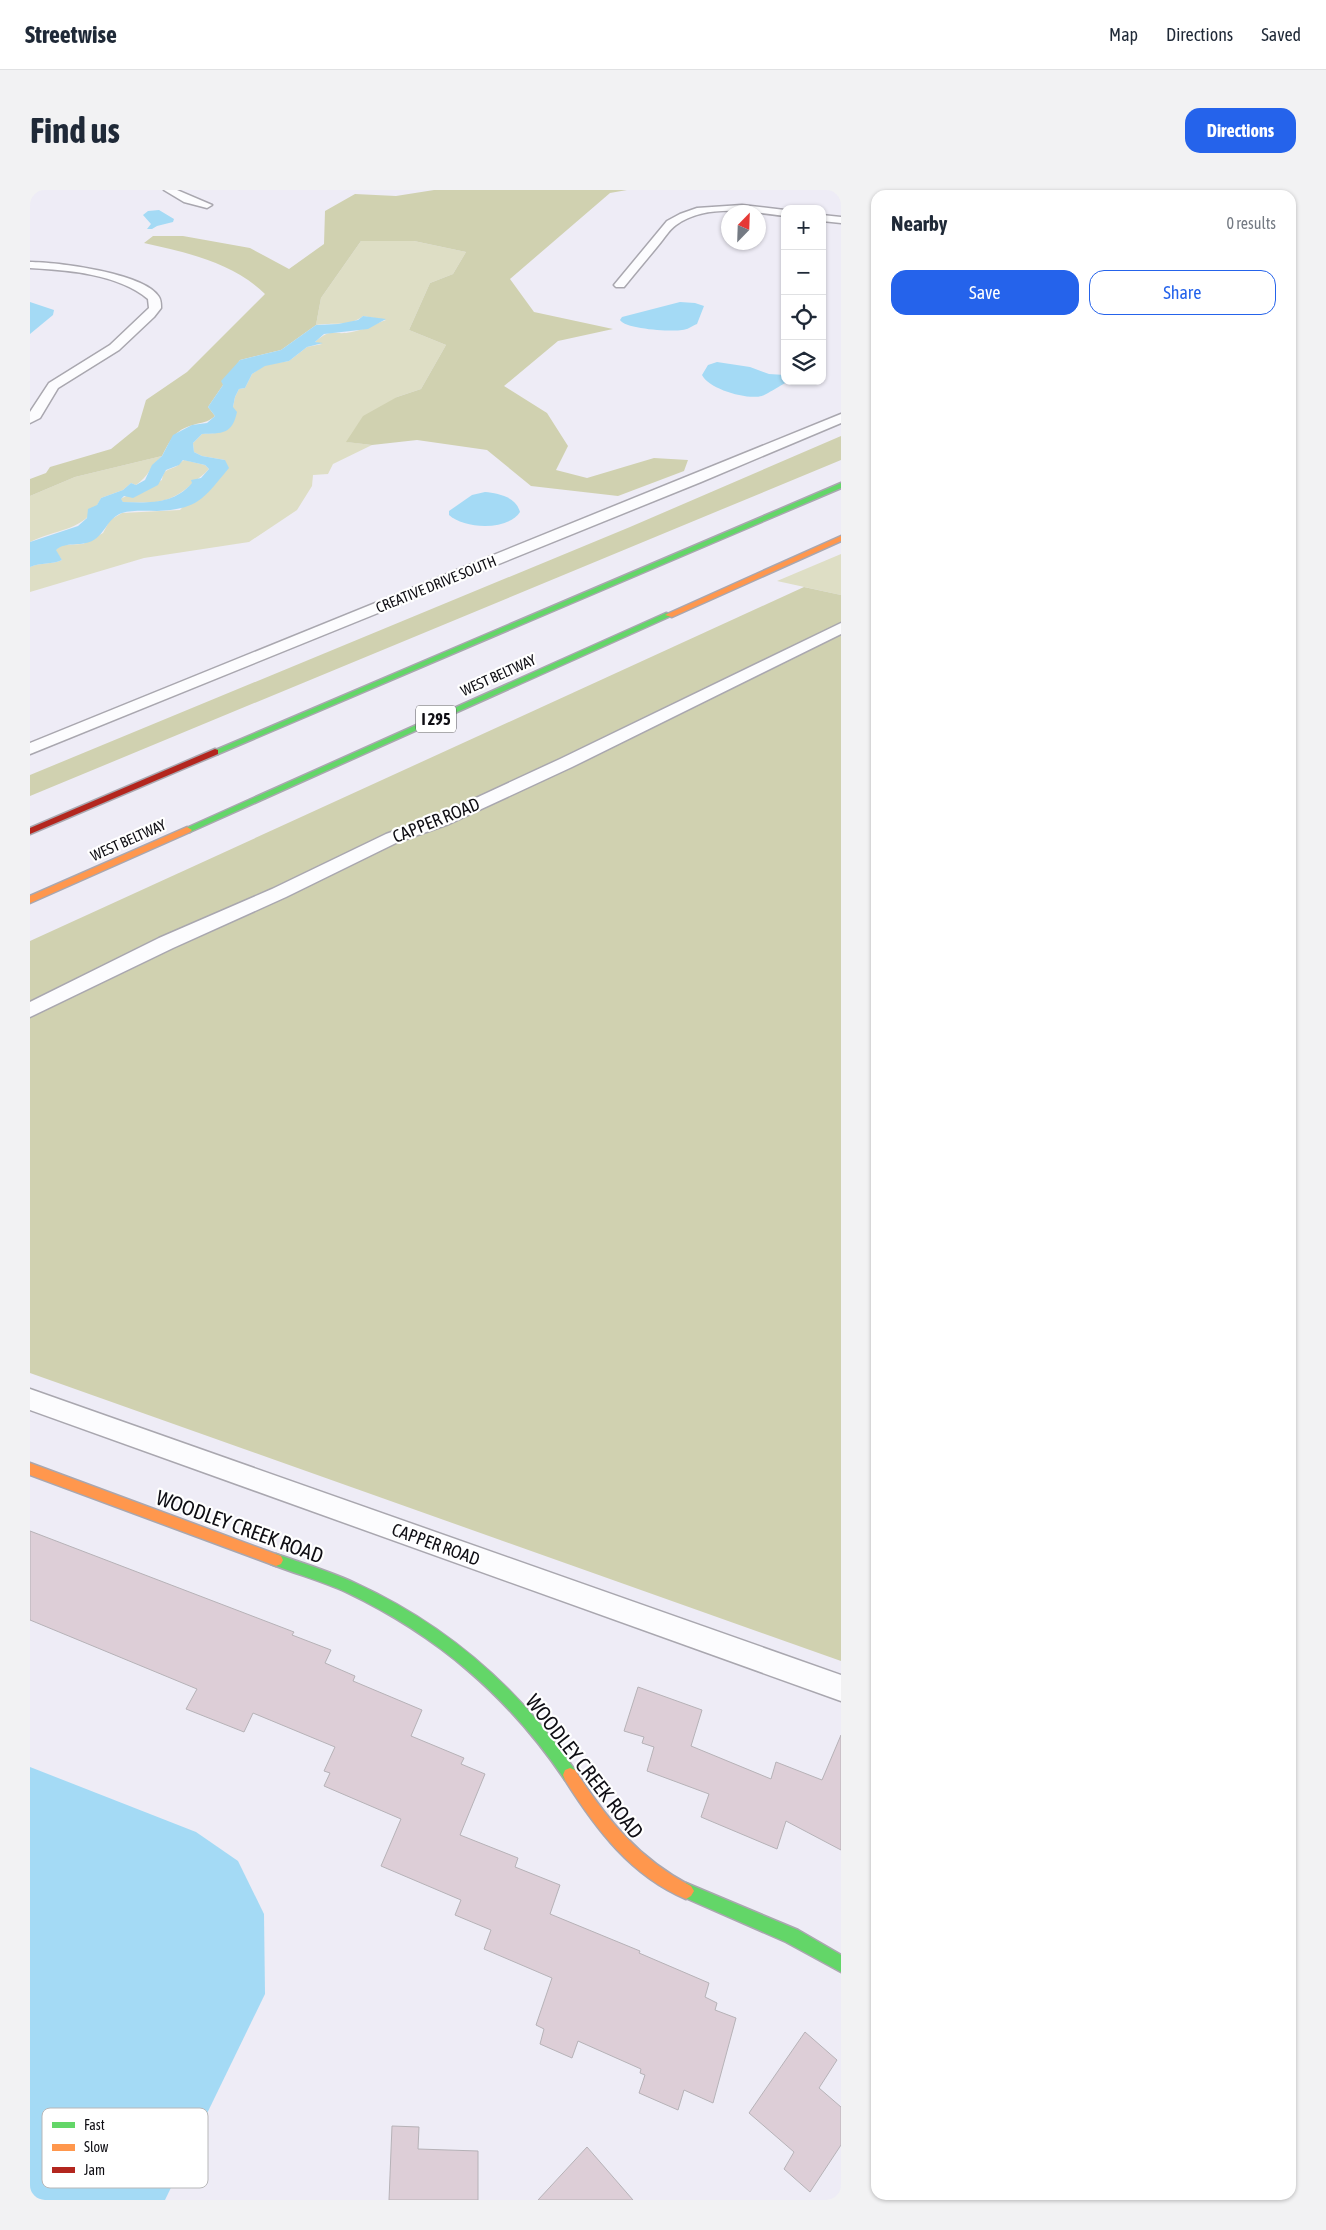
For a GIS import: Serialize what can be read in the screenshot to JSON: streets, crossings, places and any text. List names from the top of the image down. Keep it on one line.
{"streets":{"main road":["WEST BELTWAY","I 295","WOODLEY CREEK ROAD"],"street":["CREATIVE DRIVE SOUTH","CAPPER ROAD"]},"legend":["Fast","Slow","Jam"],"north":"top right","page":{"header":"Streetwise","nav":["Map","Directions","Saved"],"buttons":["Directions",["Save","Share"]],"title":"Find us","heading":["Nearby","0 results"],"map_buttons":["+","−"]}}
